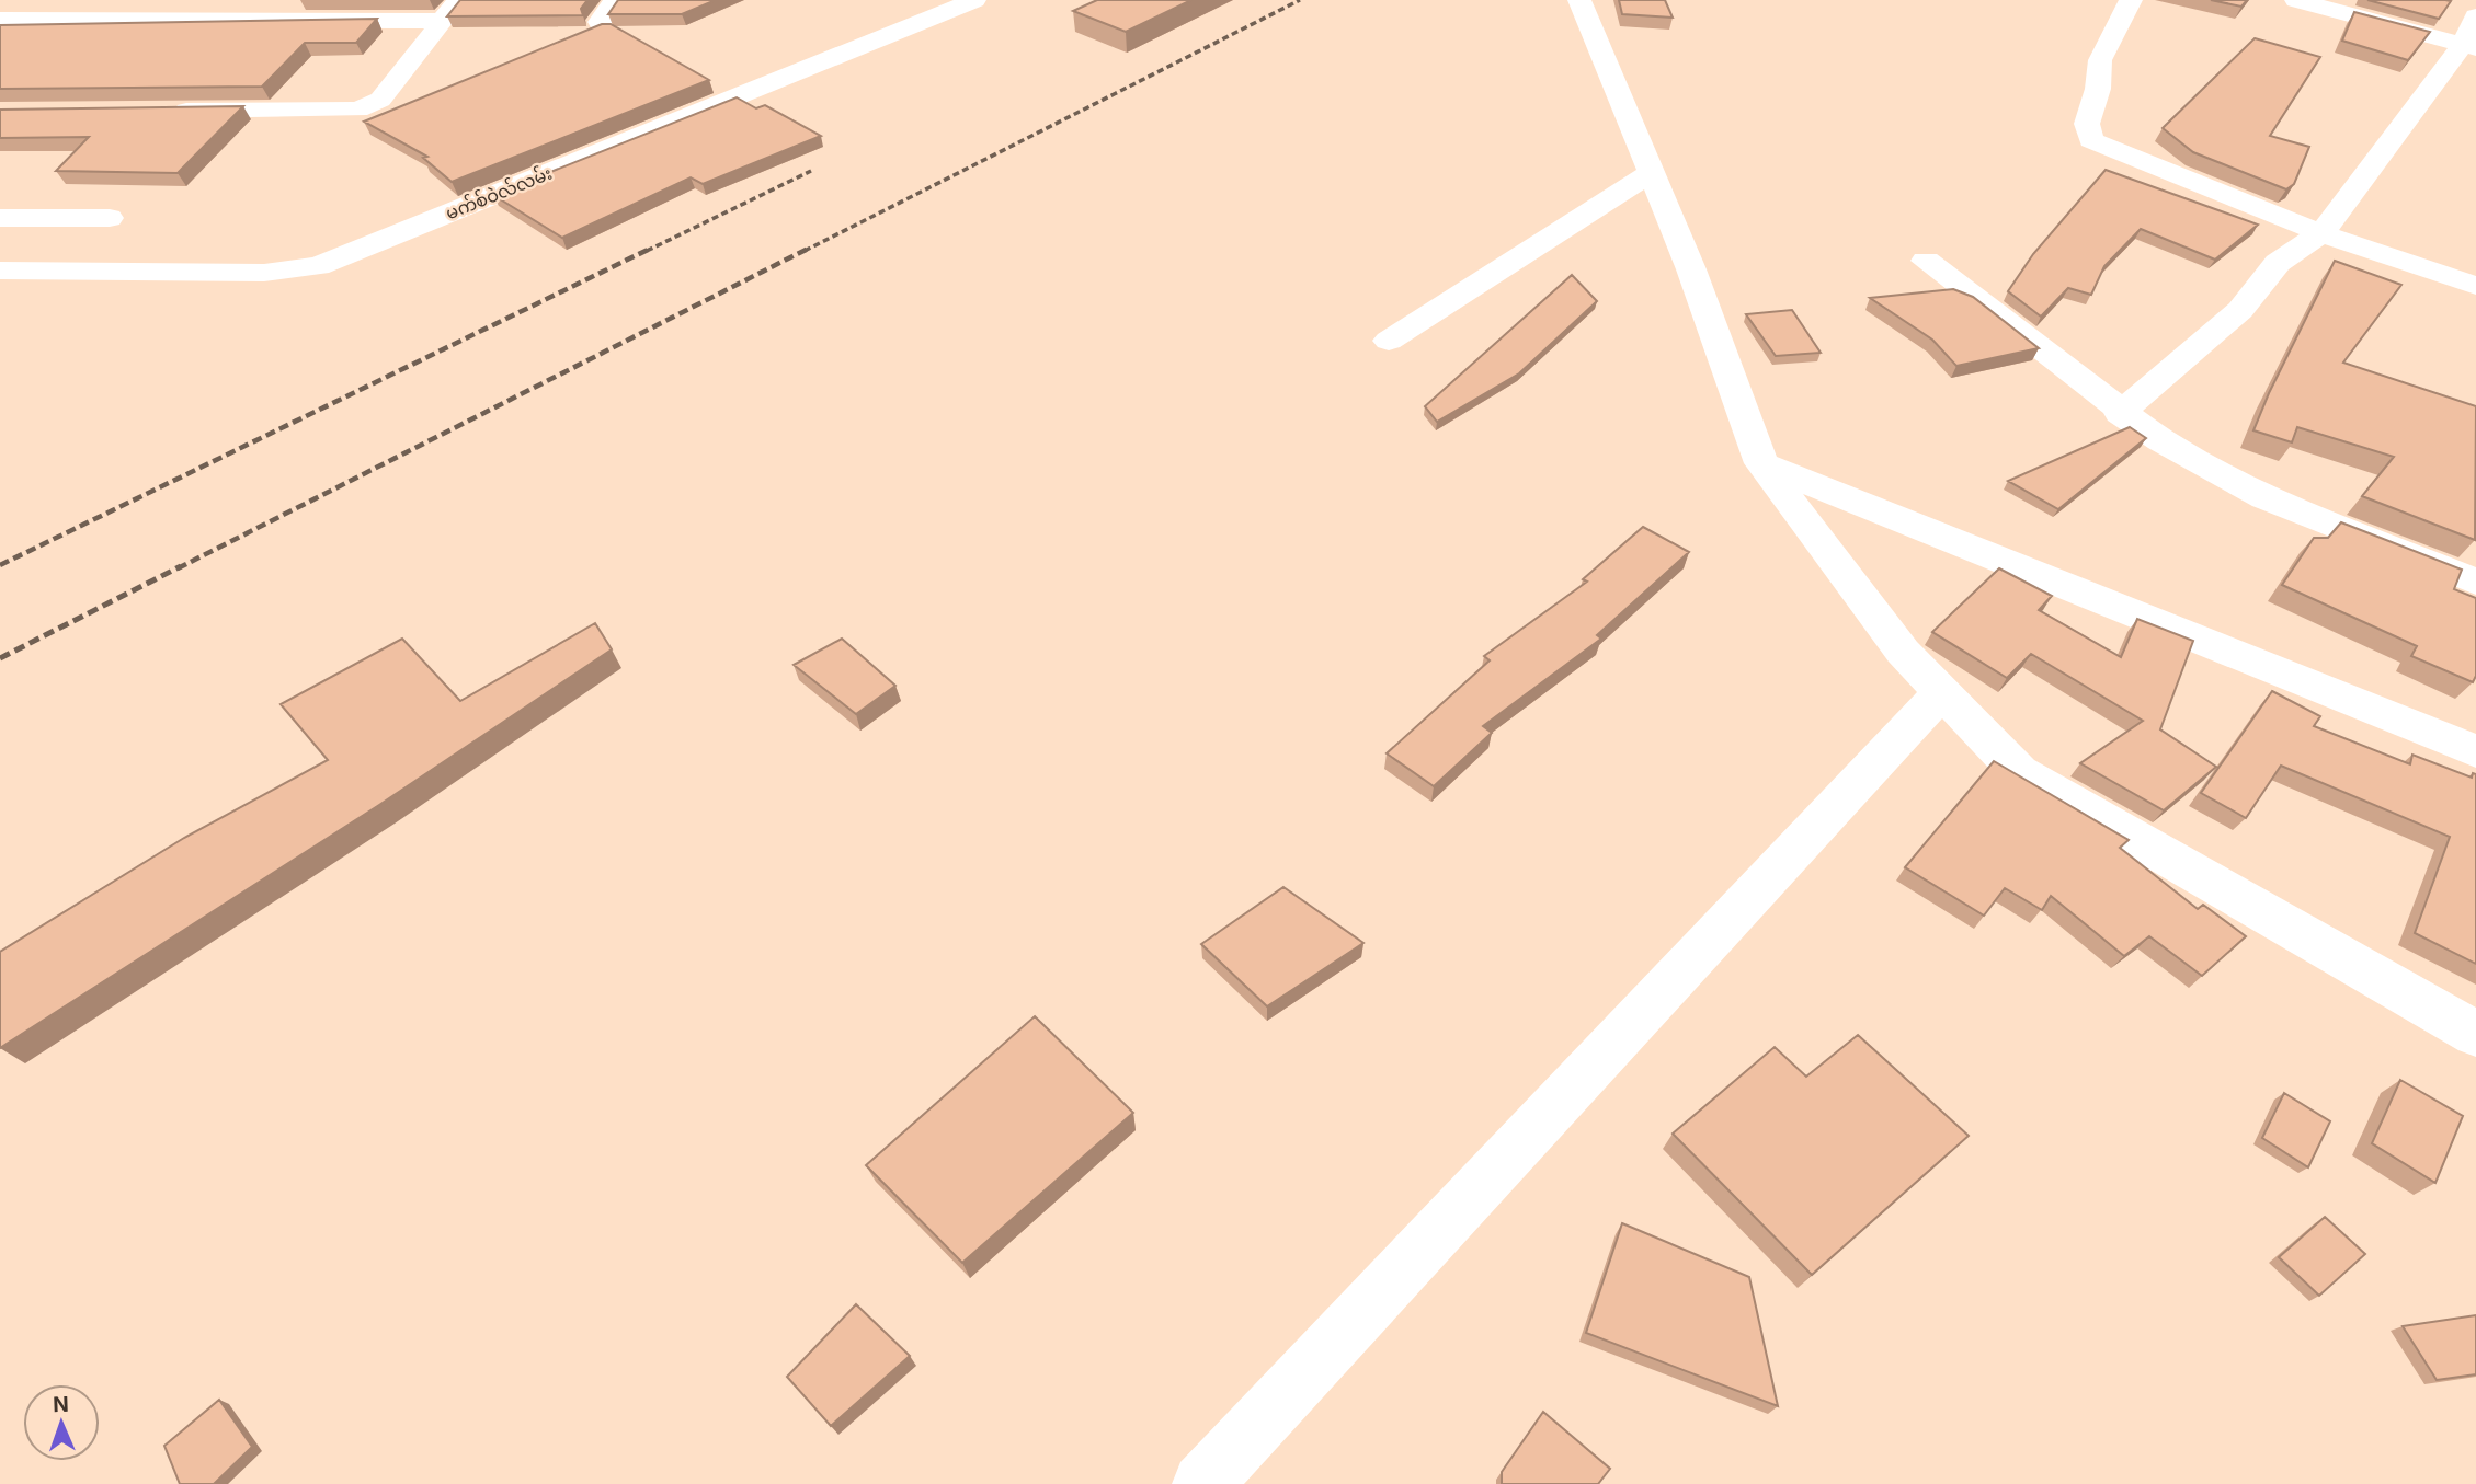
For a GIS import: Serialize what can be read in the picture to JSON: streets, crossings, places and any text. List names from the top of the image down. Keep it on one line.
{"streets":{"street":["မက်စ်ဝဲလ်လမ်း"]},"north":"top"}
